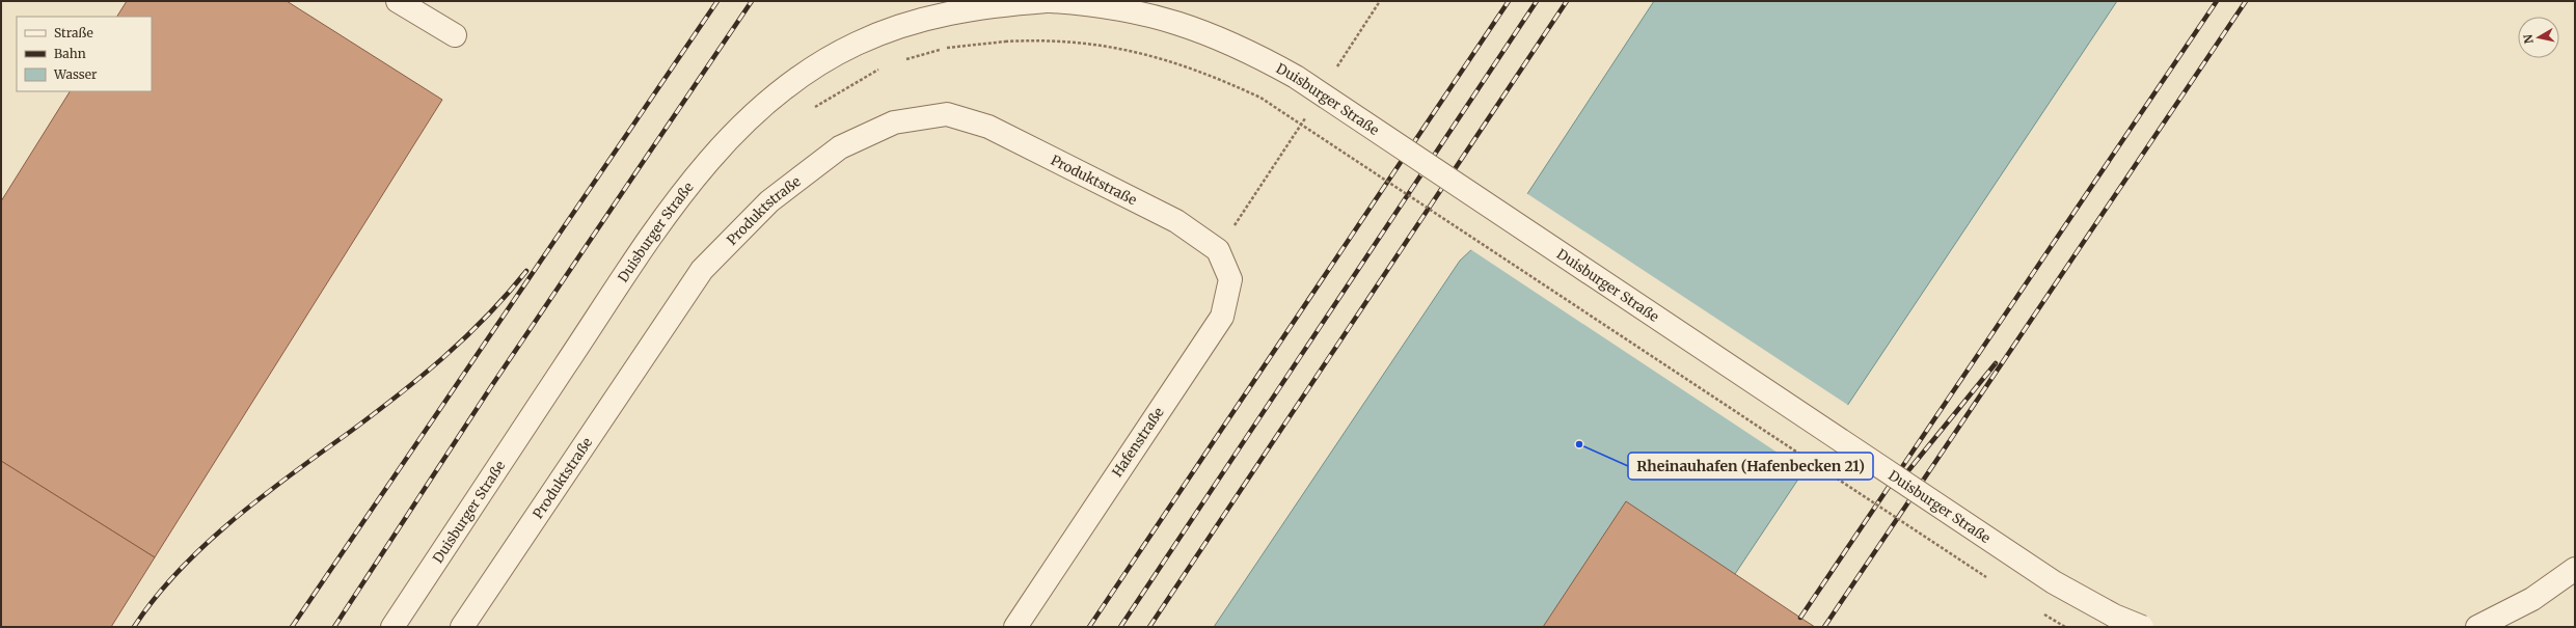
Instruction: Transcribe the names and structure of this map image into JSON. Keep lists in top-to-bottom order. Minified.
{"streets":{"street":["Duisburger Straße","Produktstraße","Hafenstraße"]},"crossings":[["Produktstraße","Hafenstraße"]],"places":["Rheinauhafen (Hafenbecken 21)"],"legend":["Straße","Bahn","Wasser"],"north":"left"}
